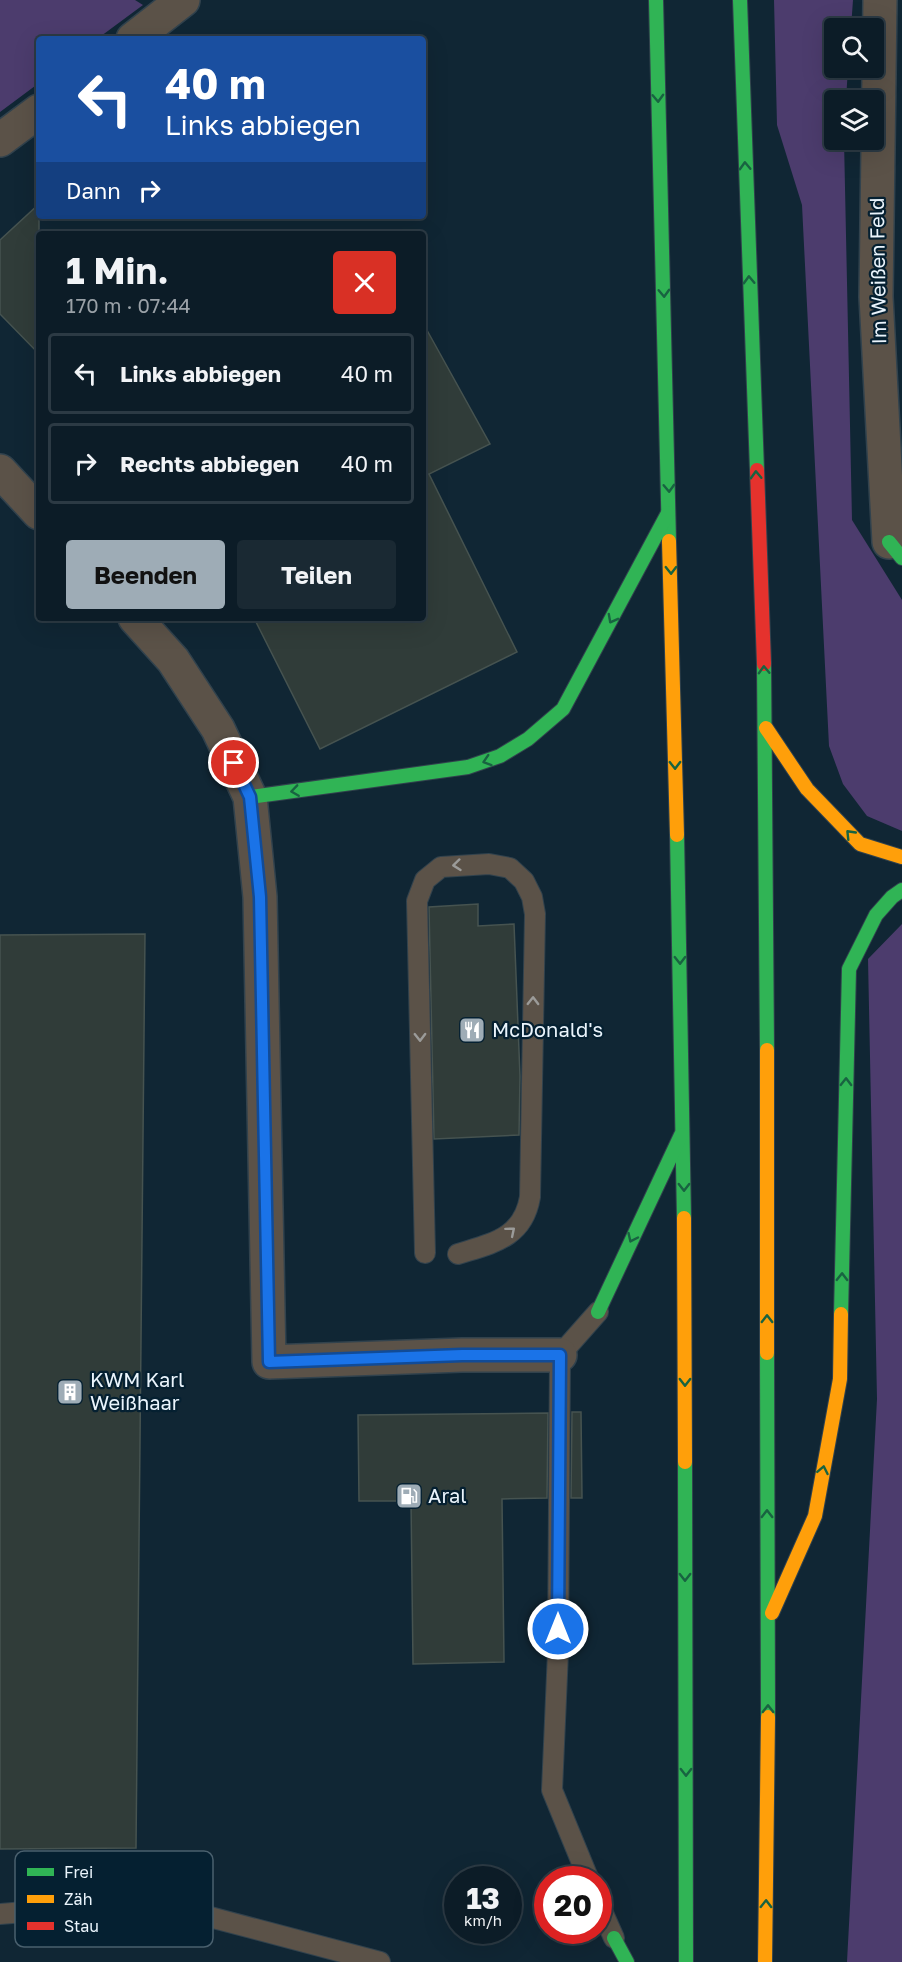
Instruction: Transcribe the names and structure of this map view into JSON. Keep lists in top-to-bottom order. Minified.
{"streets":{"street":["Im Weißen Feld"]},"places":{"restaurant":["McDonald's"],"building":["KWM Karl Weißhaar"],"fuel station":["Aral"]},"legend":["Frei","Zäh","Stau"],"page":{"turn":["40 m","Links abbiegen"],"then":"Dann","heading":["1 Min.","170 m · 07:44"],"list":[{"name":"Links abbiegen","value":"40 m"},{"name":"Rechts abbiegen","value":"40 m"}],"buttons":["Beenden","Teilen"],"speed":"13 km/h","limit":"20"}}
